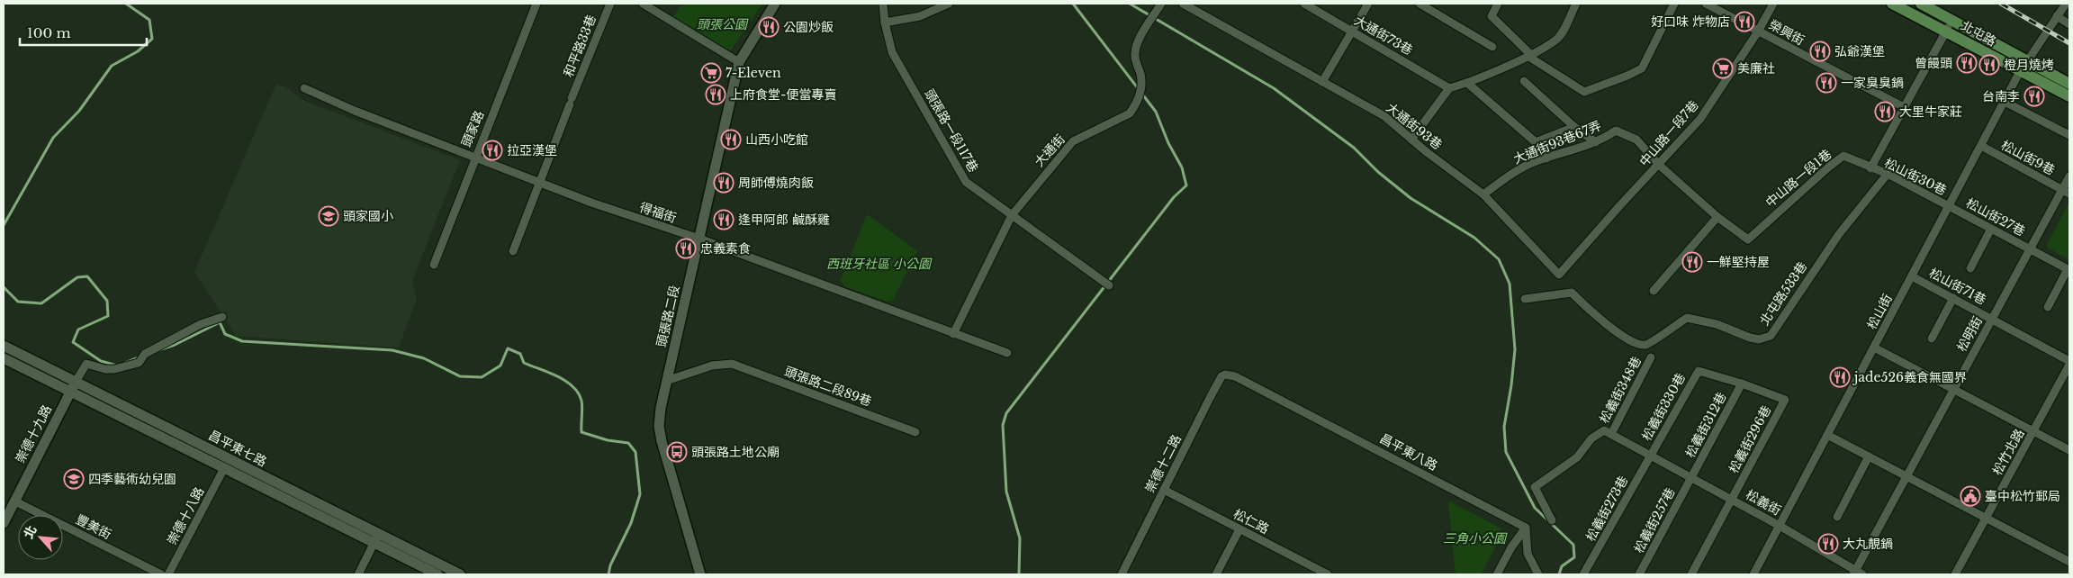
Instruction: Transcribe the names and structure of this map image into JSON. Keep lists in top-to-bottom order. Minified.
{"streets":{"main road":["北屯路"],"street":["榮興街","大通街73巷","和平路33巷","大通街93巷","頭家路","頭張路一段117巷","中山路一段7巷","大通街93巷67弄","大通街","松山街9巷","松山街30巷","中山路一段1巷","得福街","松山街27巷","松山街71巷","北屯路533巷","松山街","頭張路二段","松明街","頭張路二段89巷","松義街348巷","松義街330巷","松義街312巷","崇德十九路","松義街296巷","昌平東七路","昌平東八路","松竹北路","崇德十二路","松義街","松義街273巷","崇德十八路","松義街257巷","松仁路","豐美街"]},"crossings":[["榮興街","中山路一段7巷"],["北屯路","松山街"],["和平路33巷","得福街"],["大通街93巷","中山路一段7巷"],["大通街93巷","大通街93巷67弄"],["頭家路","得福街"],["頭張路一段117巷","大通街"],["中山路一段7巷","大通街93巷67弄"],["中山路一段7巷","中山路一段1巷"],["大通街93巷67弄","中山路一段1巷"],["大通街","得福街"],["松山街9巷","松山街"],["松山街9巷","松明街"],["松山街30巷","中山路一段1巷"],["松山街30巷","松山街27巷"],["松山街30巷","北屯路533巷"],["松山街30巷","松山街"],["得福街","頭張路二段"],["松山街27巷","松山街"],["松山街27巷","松明街"],["松山街71巷","松山街"],["松山街71巷","松明街"],["松山街","松義街"],["頭張路二段","頭張路二段89巷"],["松明街","松義街"],["松義街348巷","松義街"],["松義街330巷","松義街296巷"],["松義街330巷","松義街"],["松義街330巷","松義街273巷"],["松義街312巷","松義街296巷"],["松義街312巷","松義街"],["松義街312巷","松義街257巷"],["崇德十九路","昌平東七路"],["崇德十九路","豐美街"],["松義街296巷","松義街"],["昌平東七路","崇德十八路"],["昌平東八路","崇德十二路"],["崇德十二路","松仁路"],["松義街","松義街273巷"],["松義街","松義街257巷"]],"parks":["頭張公園","西班牙社區 小公園","三角小公園"],"places":{"restaurant":["好口味 炸物店","公園炒飯","弘爺漢堡","曾饅頭","橙月燒烤","一家臭臭鍋","上府食堂-便當專賣","台南李","大里牛家莊","山西小吃館","拉亞漢堡","周師傅燒肉飯","逢甲阿郎 鹹酥雞","忠義素食","一鮮堅持屋","jade526義食無國界","大丸靚鍋"],"supermarket":["美廉社","7-Eleven"],"school or university":["頭家國小","四季藝術幼兒園"],"bus stop":["頭張路土地公廟"],"public building":["臺中松竹郵局"]},"scale_bar":"100 m","north":"top left"}
